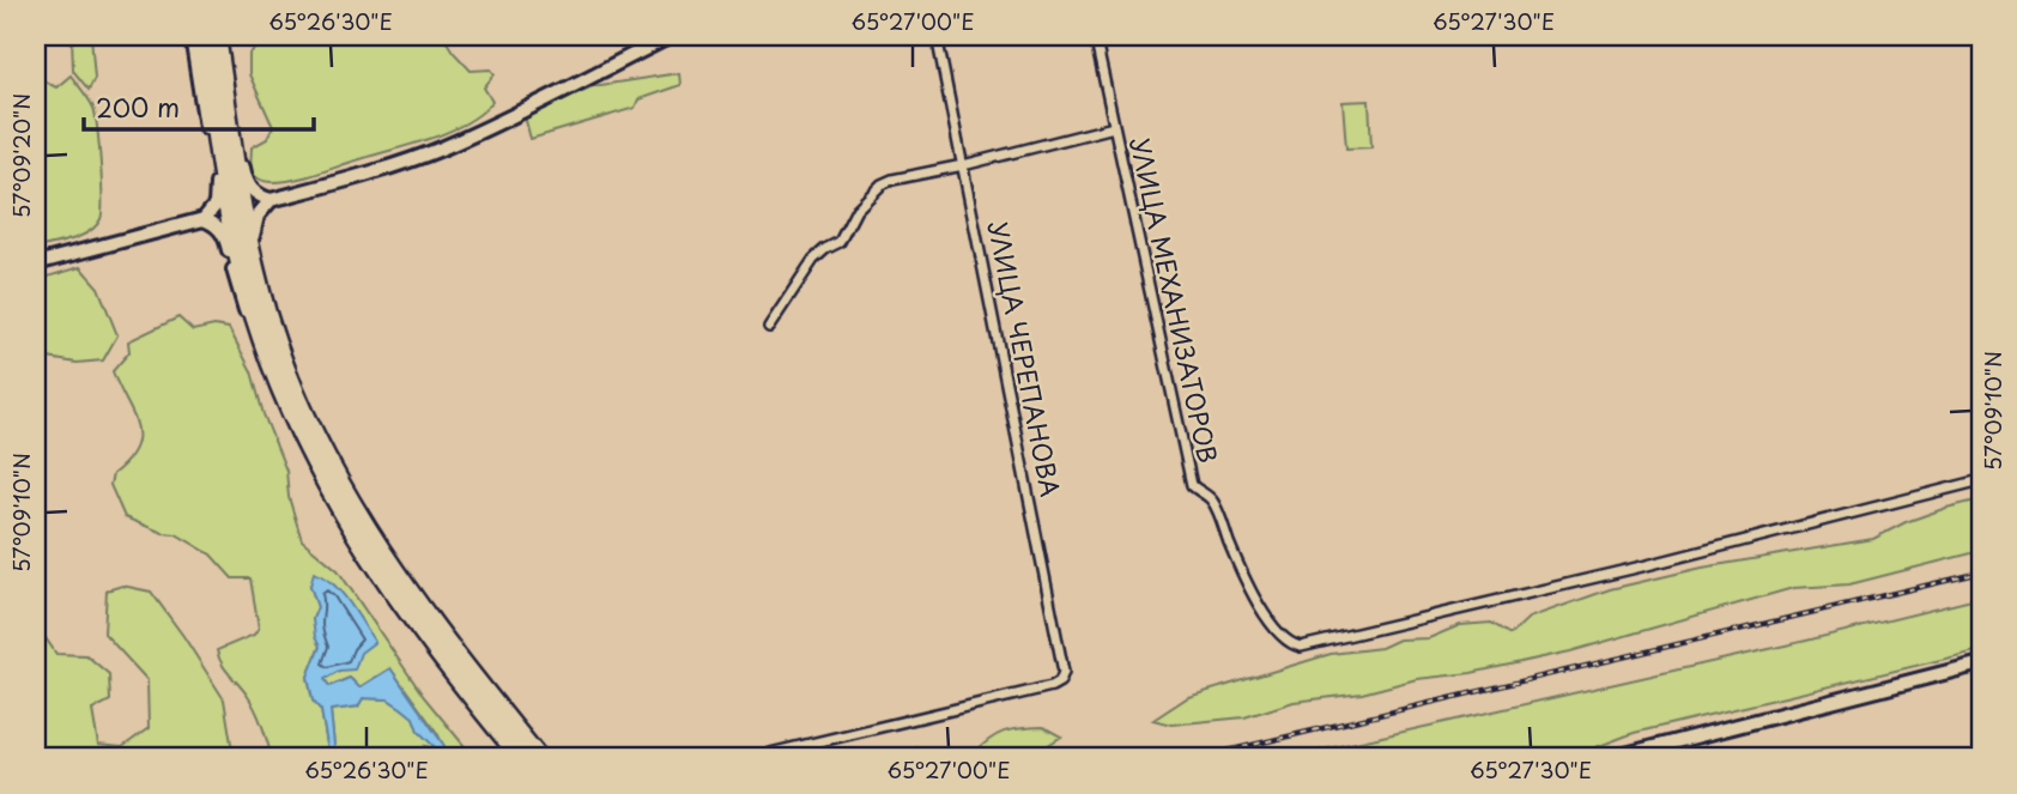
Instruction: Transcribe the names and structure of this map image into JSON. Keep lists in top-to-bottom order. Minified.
{"streets":{"street":["УЛИЦА МЕХАНИЗАТОРОВ","УЛИЦА ЧЕРЕПАНОВА"]},"scale_bar":"200 m","coordinates":["65°26'30\"E","65°27'00\"E","65°27'30\"E","57°09'20\"N","57°09'10\"N"]}
